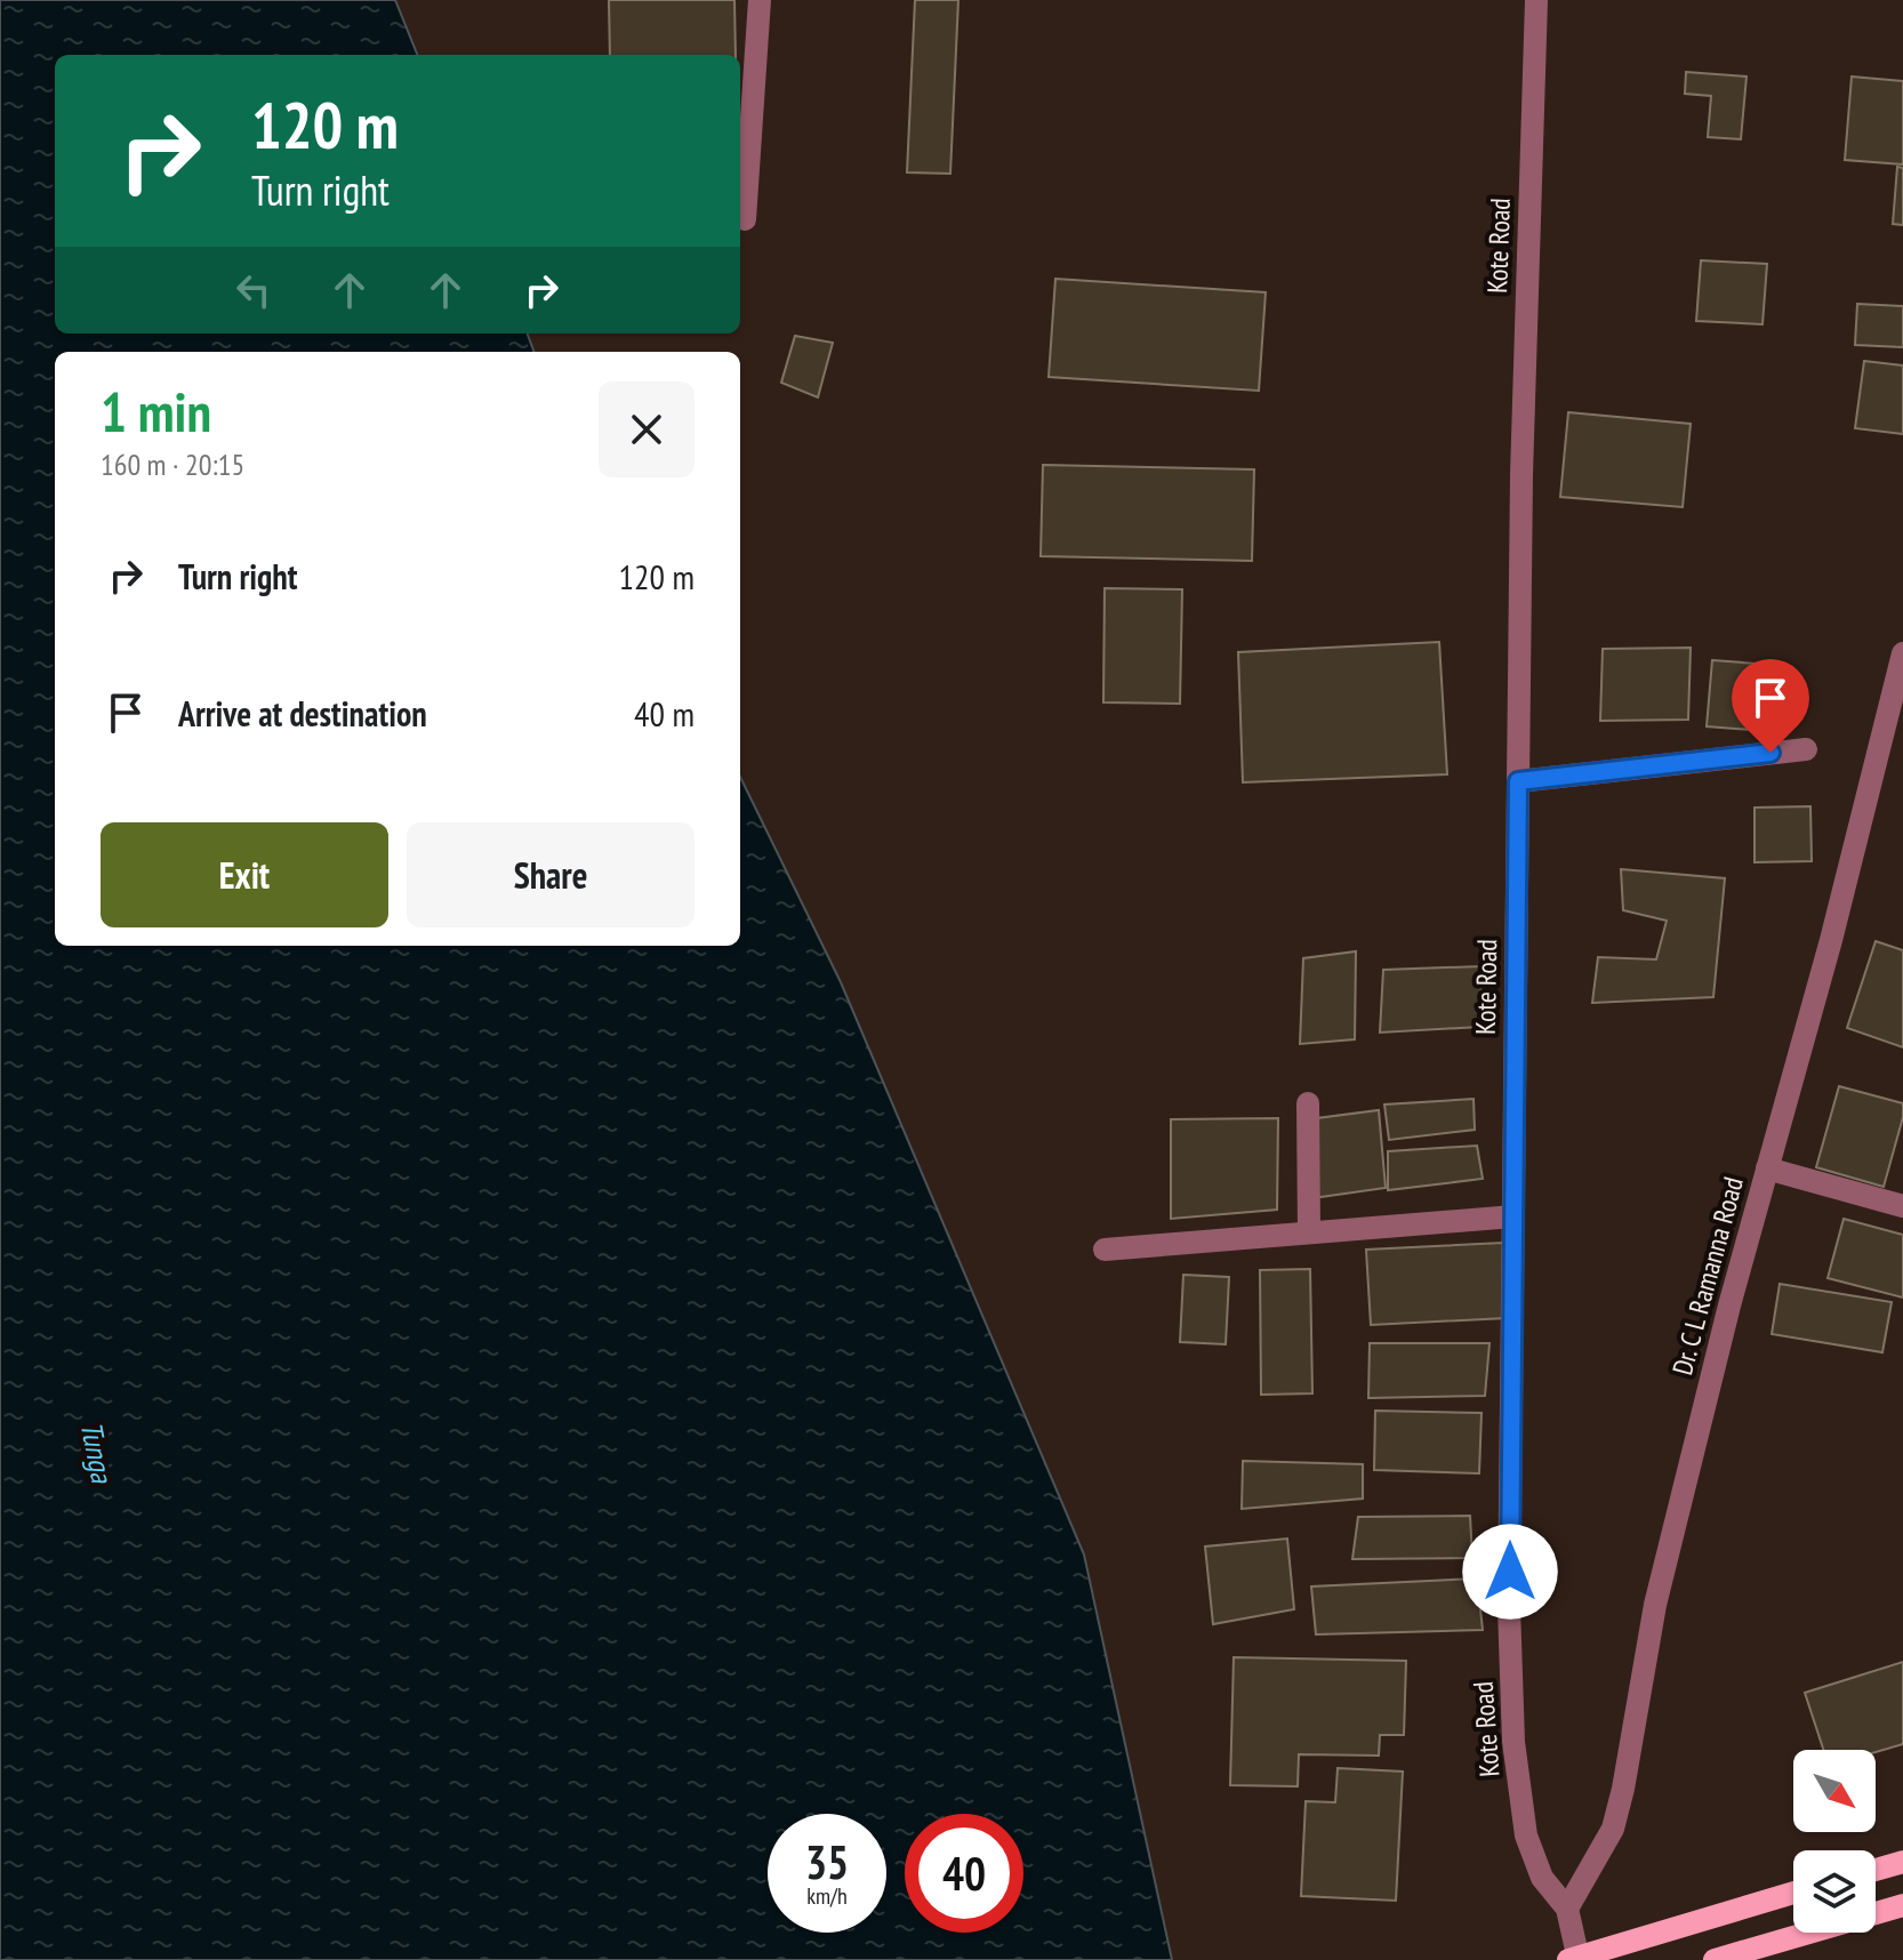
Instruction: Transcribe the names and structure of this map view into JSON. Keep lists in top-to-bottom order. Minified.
{"streets":{"street":["Kote Road","Dr. C L Ramanna Road"]},"crossings":[["Kote Road","Dr. C L Ramanna Road"]],"water":["Tunga"],"north":"bottom right","page":{"turn":["120 m","Turn right"],"heading":["1 min","160 m · 20:15"],"list":[{"name":"Turn right","value":"120 m"},{"name":"Arrive at destination","value":"40 m"}],"buttons":["Exit","Share"],"speed":"35 km/h","limit":"40"}}
